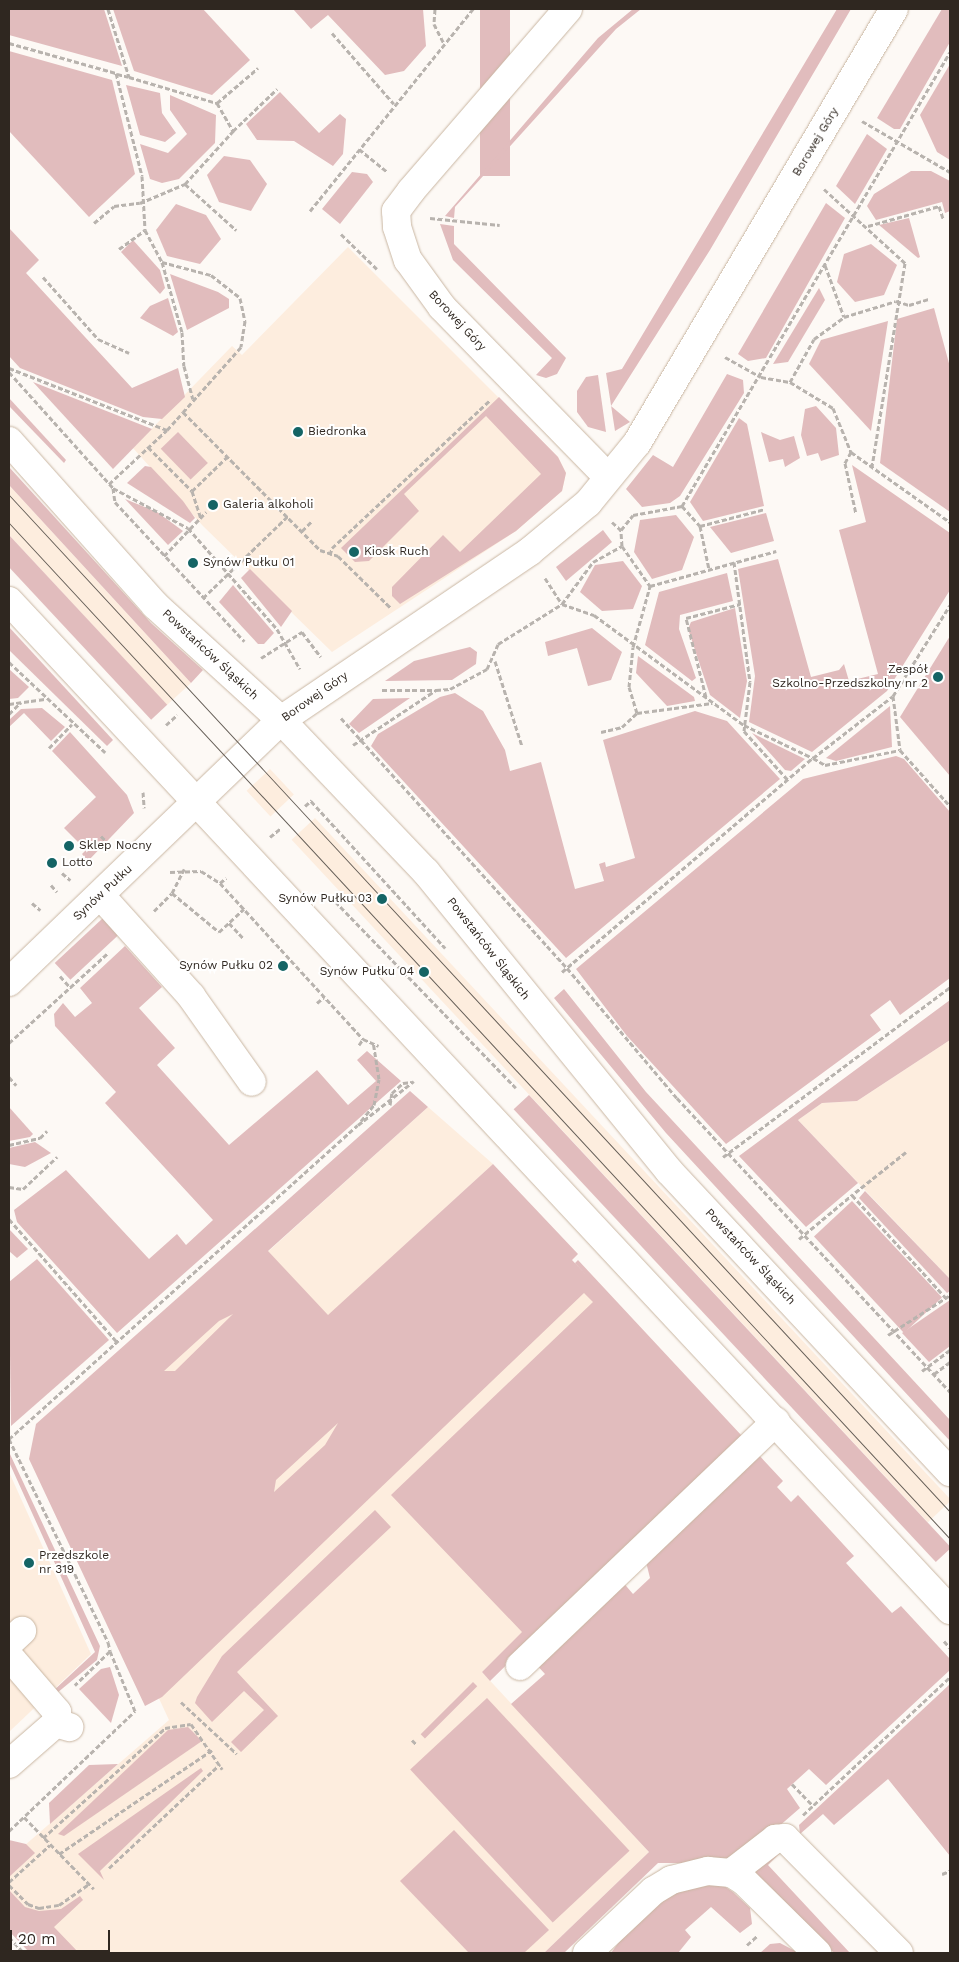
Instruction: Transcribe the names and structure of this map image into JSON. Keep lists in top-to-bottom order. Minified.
{"streets":{"main road":["Borowej Góry","Powstańców Śląskich","Synów Pułku"]},"crossings":[["Borowej Góry","Powstańców Śląskich"],["Borowej Góry","Synów Pułku"]],"places":["Biedronka","Galeria alkoholi","Kiosk Ruch","Synów Pułku 01","Zespół Szkolno-Przedszkolny nr 2","Sklep Nocny","Lotto","Synów Pułku 03","Synów Pułku 02","Synów Pułku 04","Przedszkole nr 319"],"scale_bar":"20 m"}
